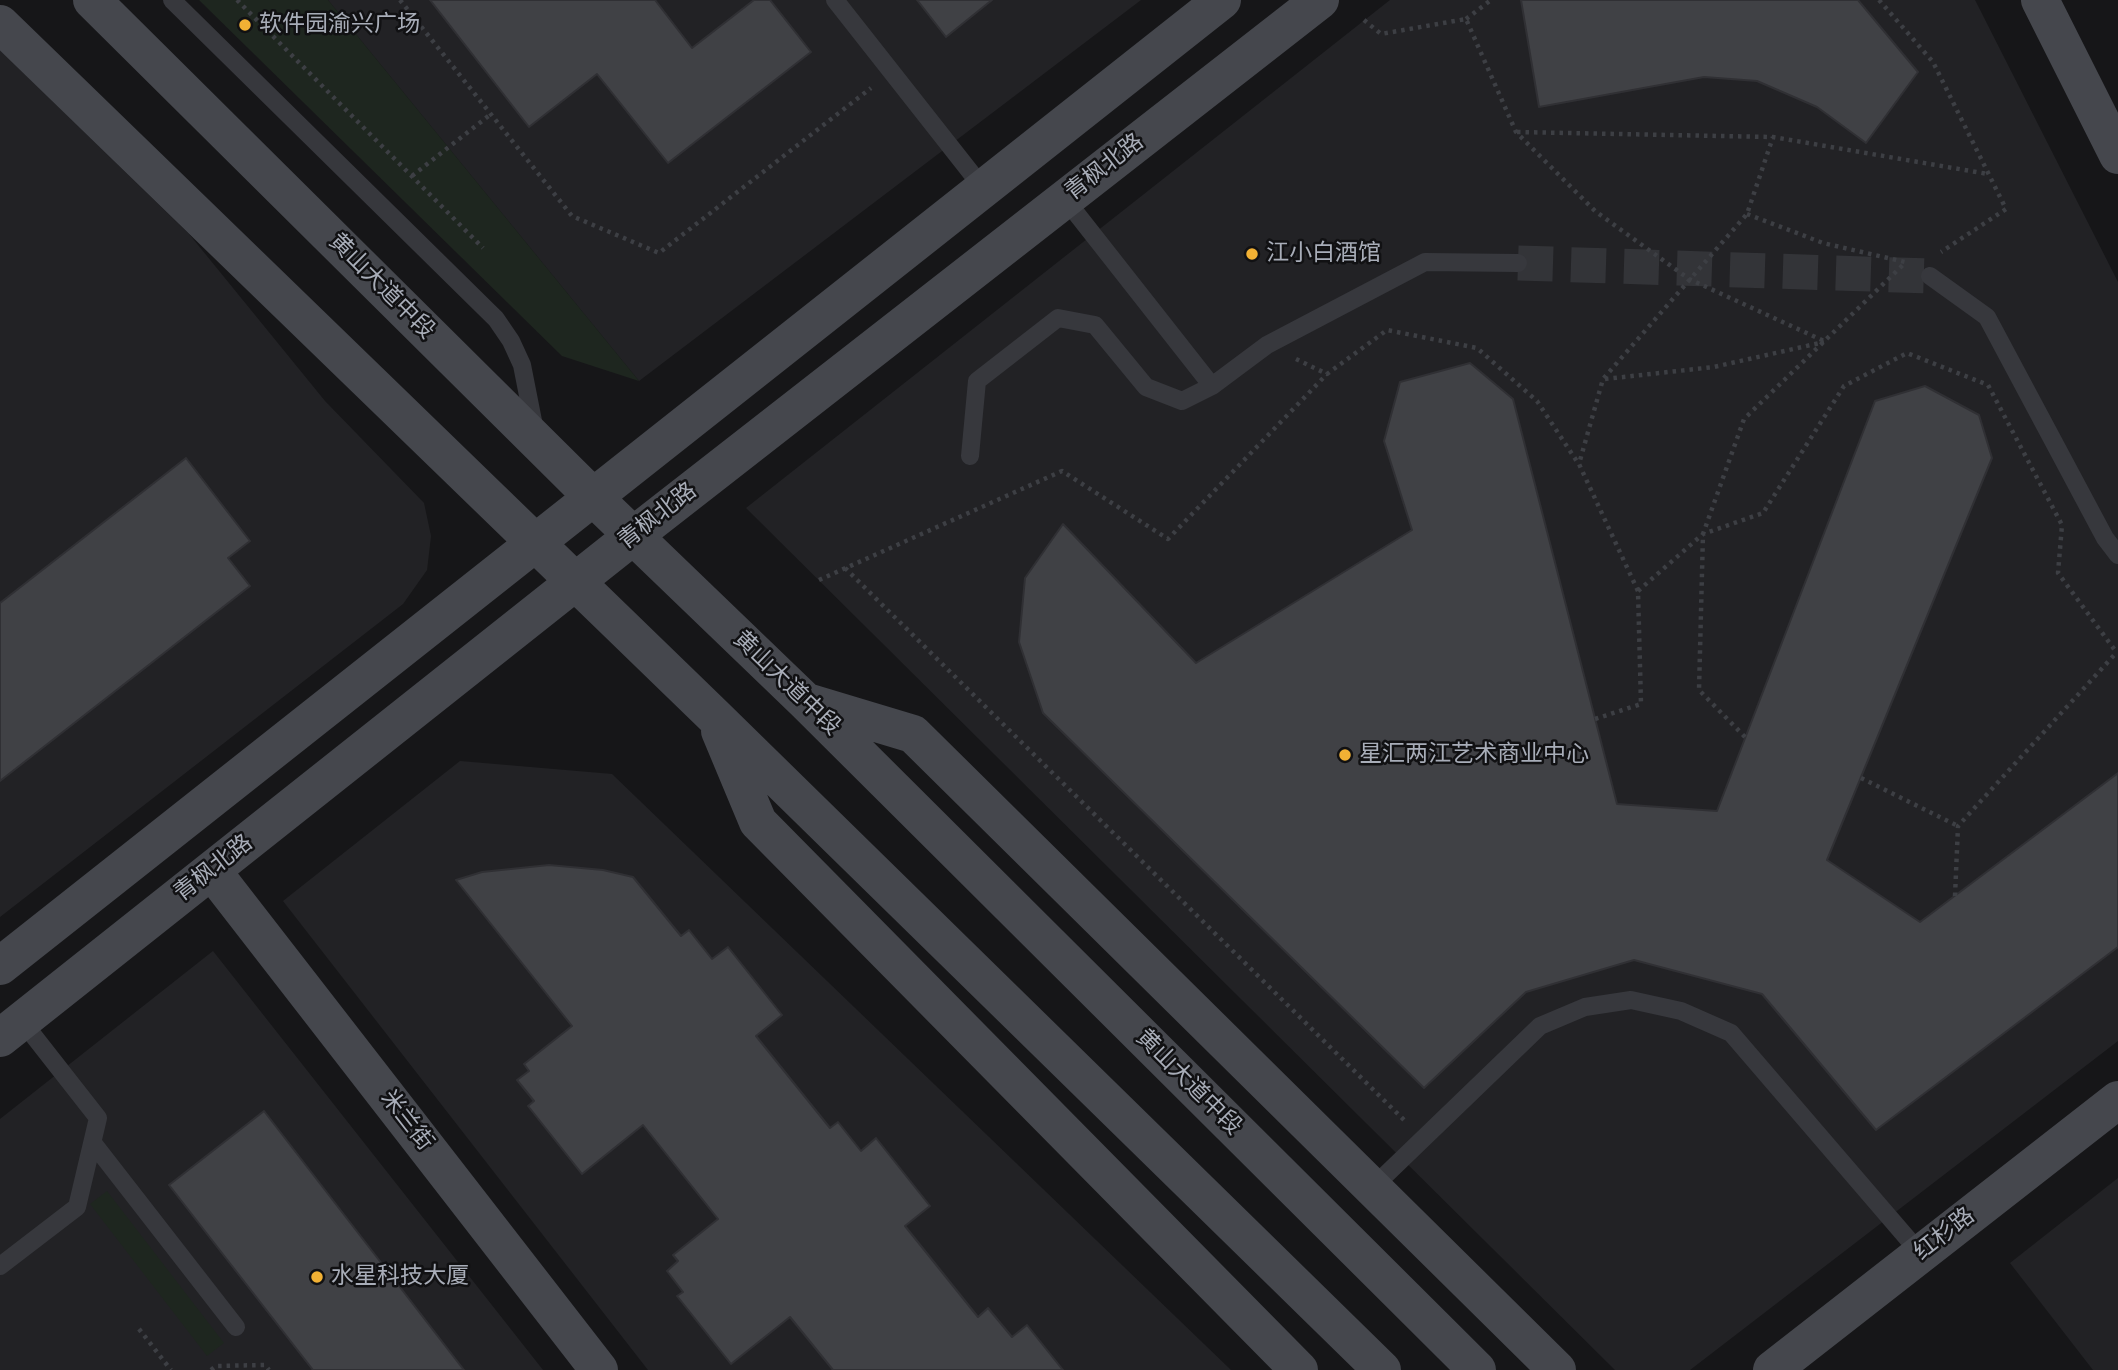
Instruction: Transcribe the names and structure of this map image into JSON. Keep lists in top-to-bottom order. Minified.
{"streets":{"main road":["青枫北路","黄山大道中段","米兰街","红杉路"]},"crossings":[["青枫北路","黄山大道中段"],["青枫北路","米兰街"]],"places":["软件园渝兴广场","江小白酒馆","星汇两江艺术商业中心","水星科技大厦"]}
